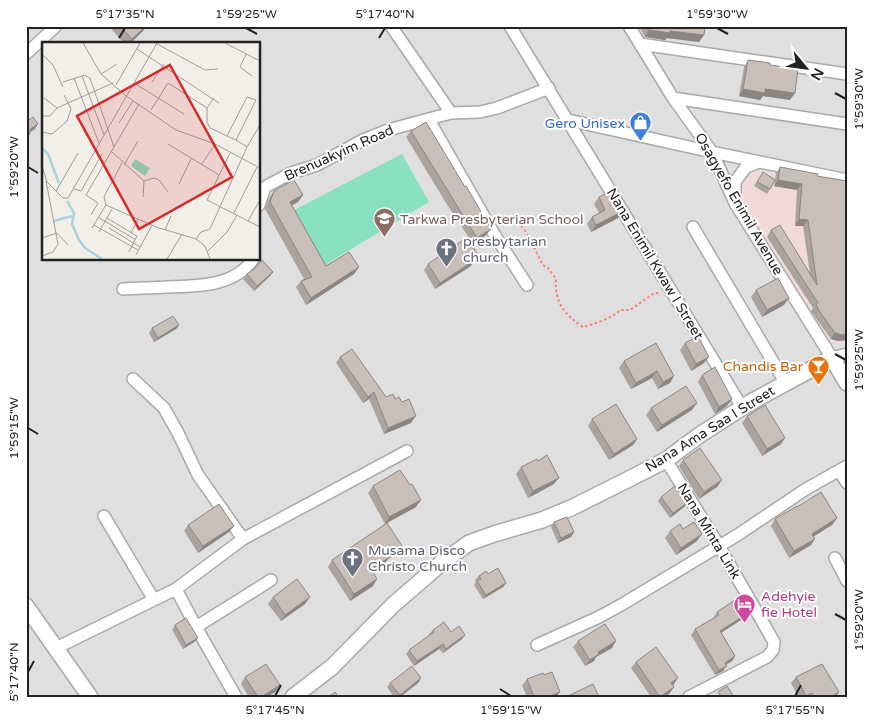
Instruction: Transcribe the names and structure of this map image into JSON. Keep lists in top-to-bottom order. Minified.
{"streets":{"street":["Brenuakyim Road","Osagyefo Enimil Avenue","Nana Enimil Kwaw I Street","Nana Ama Saa I Street","Nana Minta Link"]},"crossings":[["Brenuakyim Road","Nana Enimil Kwaw I Street"],["Osagyefo Enimil Avenue","Nana Ama Saa I Street"],["Nana Enimil Kwaw I Street","Nana Ama Saa I Street"],["Nana Ama Saa I Street","Nana Minta Link"]],"places":{"shop":["Gero Unisex"],"school or university":["Tarkwa Presbyterian School"],"church":["presbytarian church","Musama Disco Christo Church"],"bar":["Chandis Bar"],"hotel":["Adehyie fie Hotel"]},"north":"bottom right","coordinates":["5°17'35\"N","1°59'25\"W","5°17'40\"N","1°59'30\"W","1°59'20\"W","1°59'15\"W","5°17'45\"N","5°17'55\"N"]}
